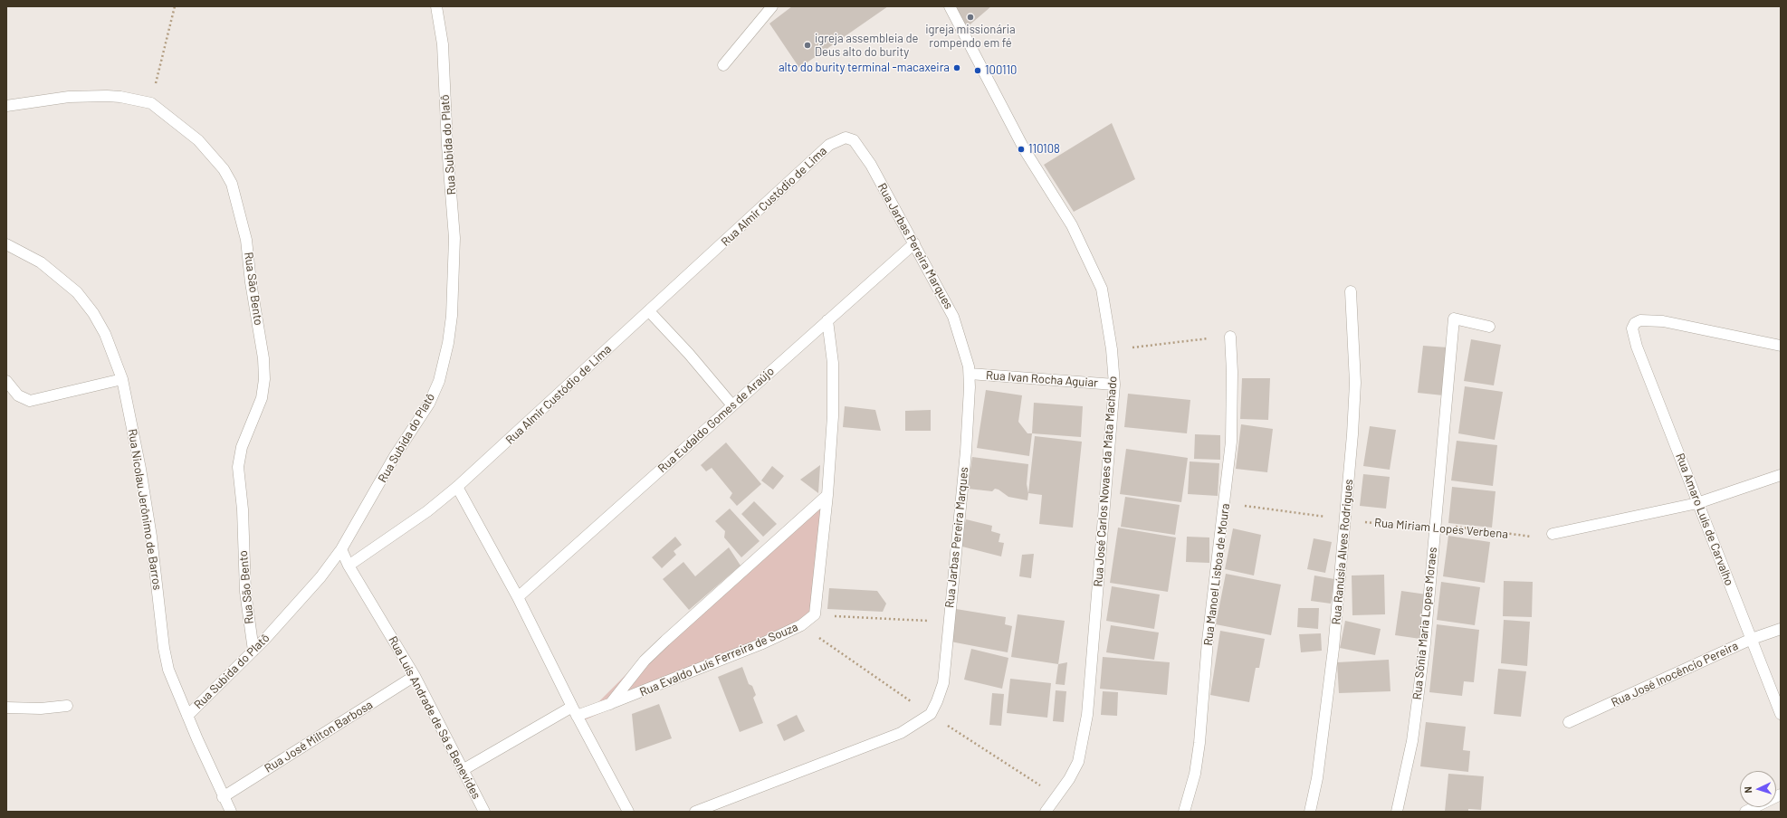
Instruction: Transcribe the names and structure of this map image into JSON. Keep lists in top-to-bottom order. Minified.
{"streets":{"street":["Rua Subida do Platô","Rua Almir Custódio de Lima","Rua Jarbas Pereira Marques","Rua São Bento","Rua Ivan Rocha Aguiar","Rua Eudaldo Gomes de Araújo","Rua José Carlos Novaes da Mata Machado","Rua Nicolau Jerônimo de Barros","Rua Amaro Luís de Carvalho","Rua Ranúsia Alves Rodrigues","Rua Manoel Lisboa de Moura","Rua Sônia Maria Lopes Moraes","Rua Evaldo Luís Ferreira de Souza","Rua José Inocêncio Pereira","Rua Luís Andrade de Sá e Benevides","Rua José Milton Barbosa"],"path":["Rua Miriam Lopes Verbena"]},"crossings":[["Rua Subida do Platô","Rua São Bento"],["Rua Subida do Platô","Rua Nicolau Jerônimo de Barros"],["Rua Subida do Platô","Rua Luís Andrade de Sá e Benevides"],["Rua Almir Custódio de Lima","Rua Jarbas Pereira Marques"],["Rua Almir Custódio de Lima","Rua Luís Andrade de Sá e Benevides"],["Rua Jarbas Pereira Marques","Rua Ivan Rocha Aguiar"],["Rua Jarbas Pereira Marques","Rua Eudaldo Gomes de Araújo"],["Rua Ivan Rocha Aguiar","Rua José Carlos Novaes da Mata Machado"],["Rua Nicolau Jerônimo de Barros","Rua José Milton Barbosa"],["Rua Amaro Luís de Carvalho","Rua José Inocêncio Pereira"],["Rua Miriam Lopes Verbena","Rua Ranúsia Alves Rodrigues"],["Rua Miriam Lopes Verbena","Rua Manoel Lisboa de Moura"],["Rua Miriam Lopes Verbena","Rua Sônia Maria Lopes Moraes"],["Rua Luís Andrade de Sá e Benevides","Rua José Milton Barbosa"]],"places":["igreja missionária rompendo em fé","igreja assembleia de Deus alto do burity","alto do burity terminal -macaxeira","100110","110108"],"north":"left"}
